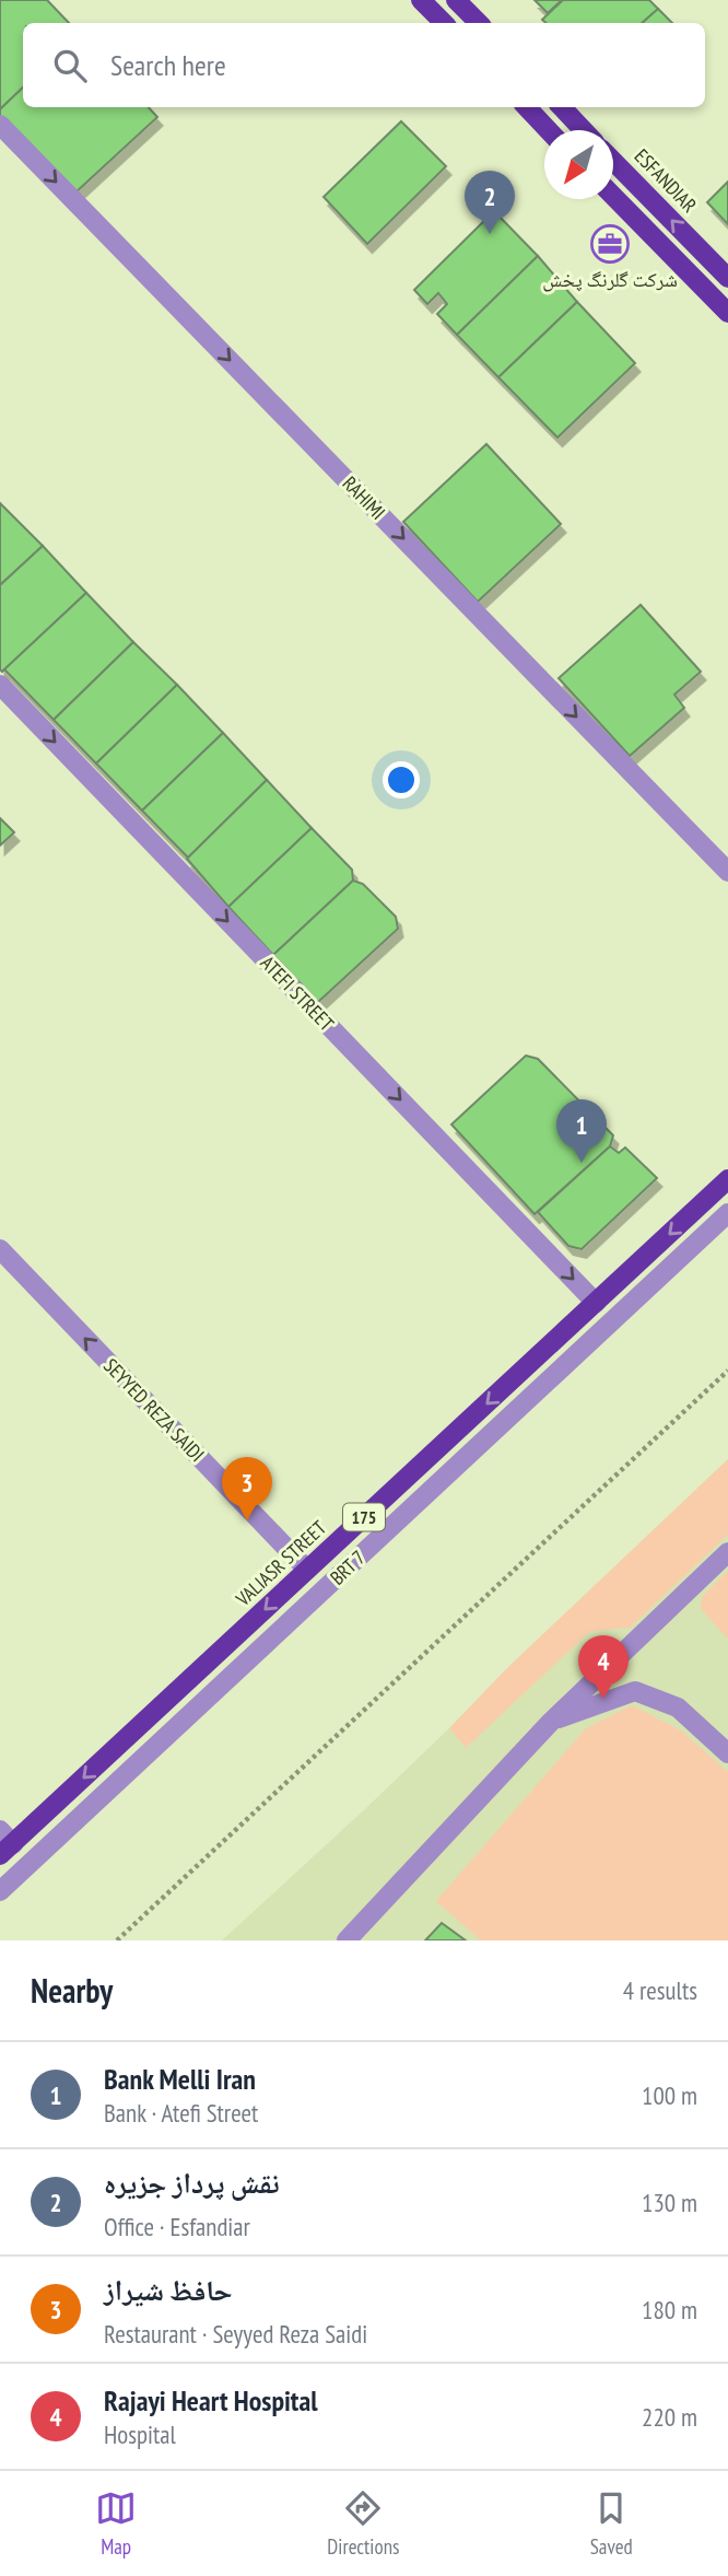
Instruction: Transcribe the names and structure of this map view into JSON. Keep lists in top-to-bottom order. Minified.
{"streets":{"main road":["ESFANDIAR","175","VALIASR STREET"],"street":["RAHIMI","ATEFI STREET","SEYYED REZA SAIDI","BRT 7"]},"crossings":[["ATEFI STREET","VALIASR STREET"],["SEYYED REZA SAIDI","VALIASR STREET"]],"one_way":["RAHIMI","ATEFI STREET","SEYYED REZA SAIDI","VALIASR STREET"],"places":{"office":["شرکت گلرنگ پخش"]},"north":"bottom left","page":{"search":"Search here","pins":["2","1","3","4"],"heading":["Nearby","4 results"],"list":[{"mark":"1","name":"Bank Melli Iran","note":"Bank · Atefi Street","value":"100 m"},{"mark":"2","name":"نقش پرداز جزیره","note":"Office · Esfandiar","value":"130 m"},{"mark":"3","name":"حافظ شیراز","note":"Restaurant · Seyyed Reza Saidi","value":"180 m"},{"mark":"4","name":"Rajayi Heart Hospital","note":"Hospital","value":"220 m"}],"nav":["Map","Directions","Saved"]}}
